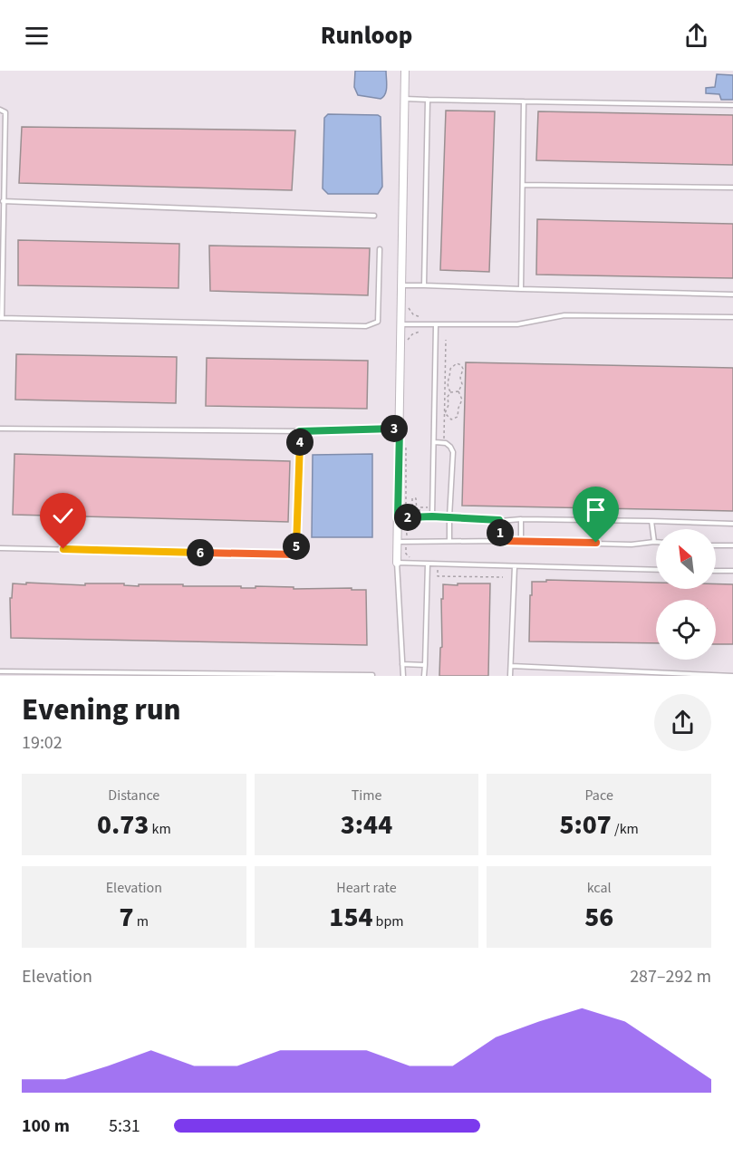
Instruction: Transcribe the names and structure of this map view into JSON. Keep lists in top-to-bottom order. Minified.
{"north":"top left","page":{"header":"Runloop","pins":["3","4","2","1","5","6"],"heading":["Evening run","19:02"],"stats":[["Distance","0.73 km"],["Time","3:44"],["Pace","5:07 /km"],["Elevation","7 m"],["Heart rate","154 bpm"],["kcal","56"]],"chart":["Elevation","287–292 m"],"list":[{"name":"100 m","note":"5:31"}]}}
